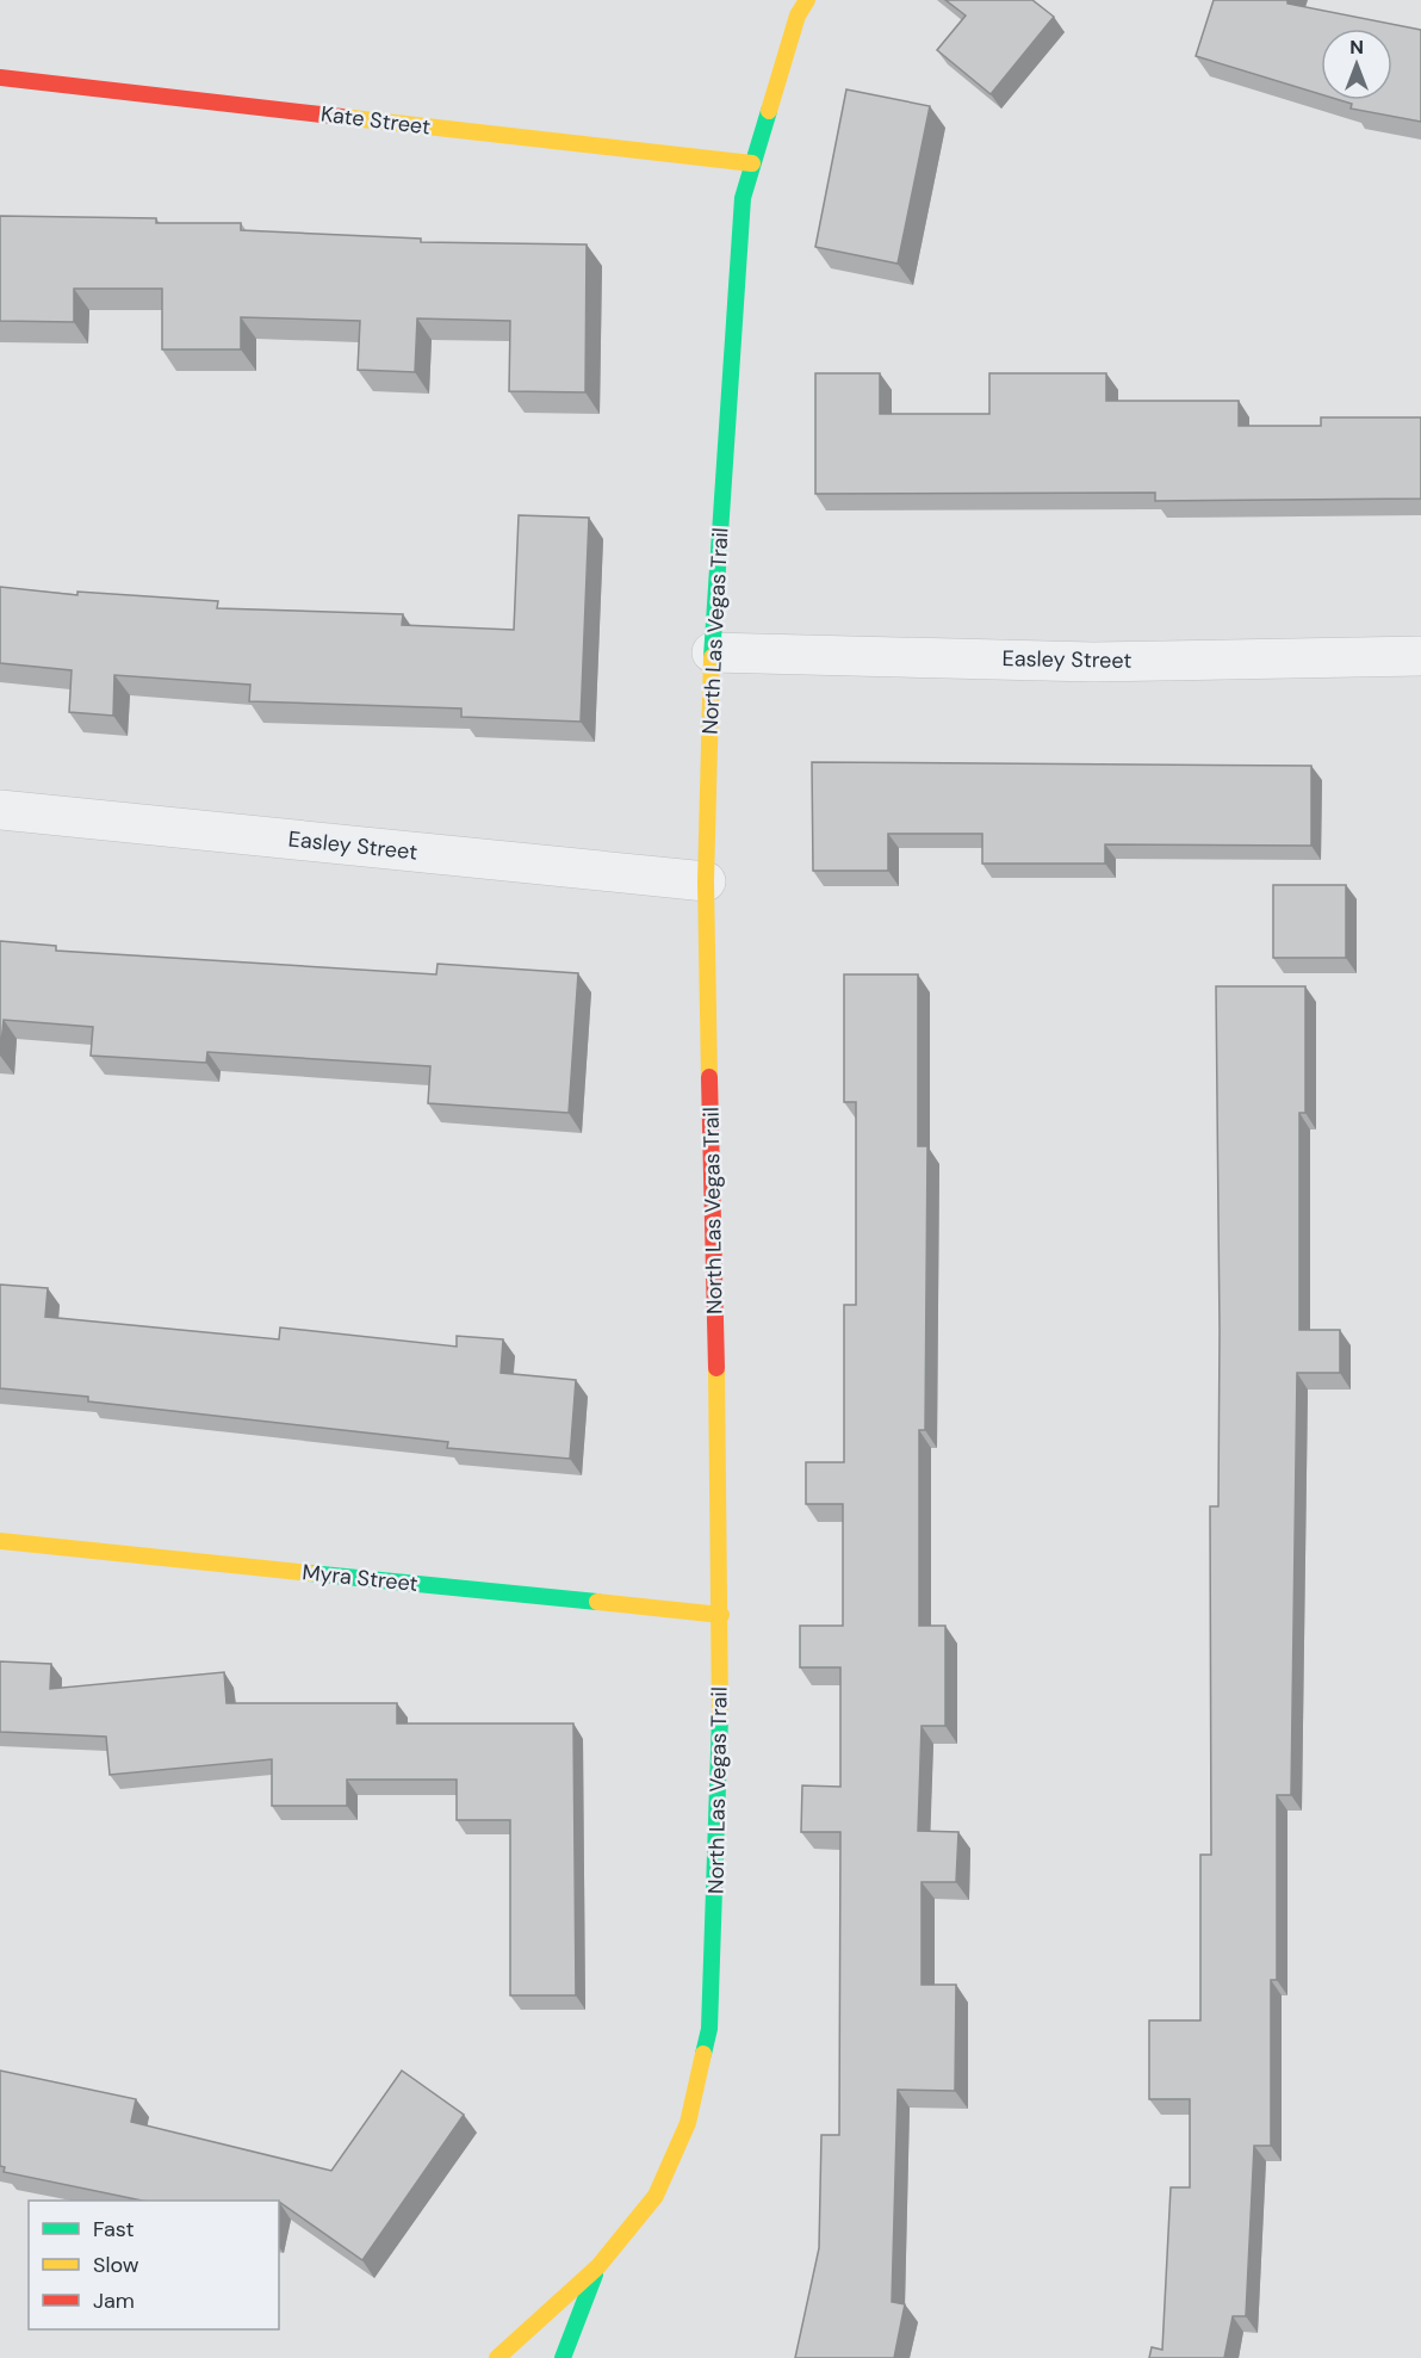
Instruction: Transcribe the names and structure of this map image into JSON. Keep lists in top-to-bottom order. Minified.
{"streets":{"street":["Kate Street","North Las Vegas Trail","Easley Street","Myra Street"]},"crossings":[["Kate Street","North Las Vegas Trail"],["North Las Vegas Trail","Easley Street"],["North Las Vegas Trail","Myra Street"]],"legend":["Fast","Slow","Jam"],"north":"top"}
